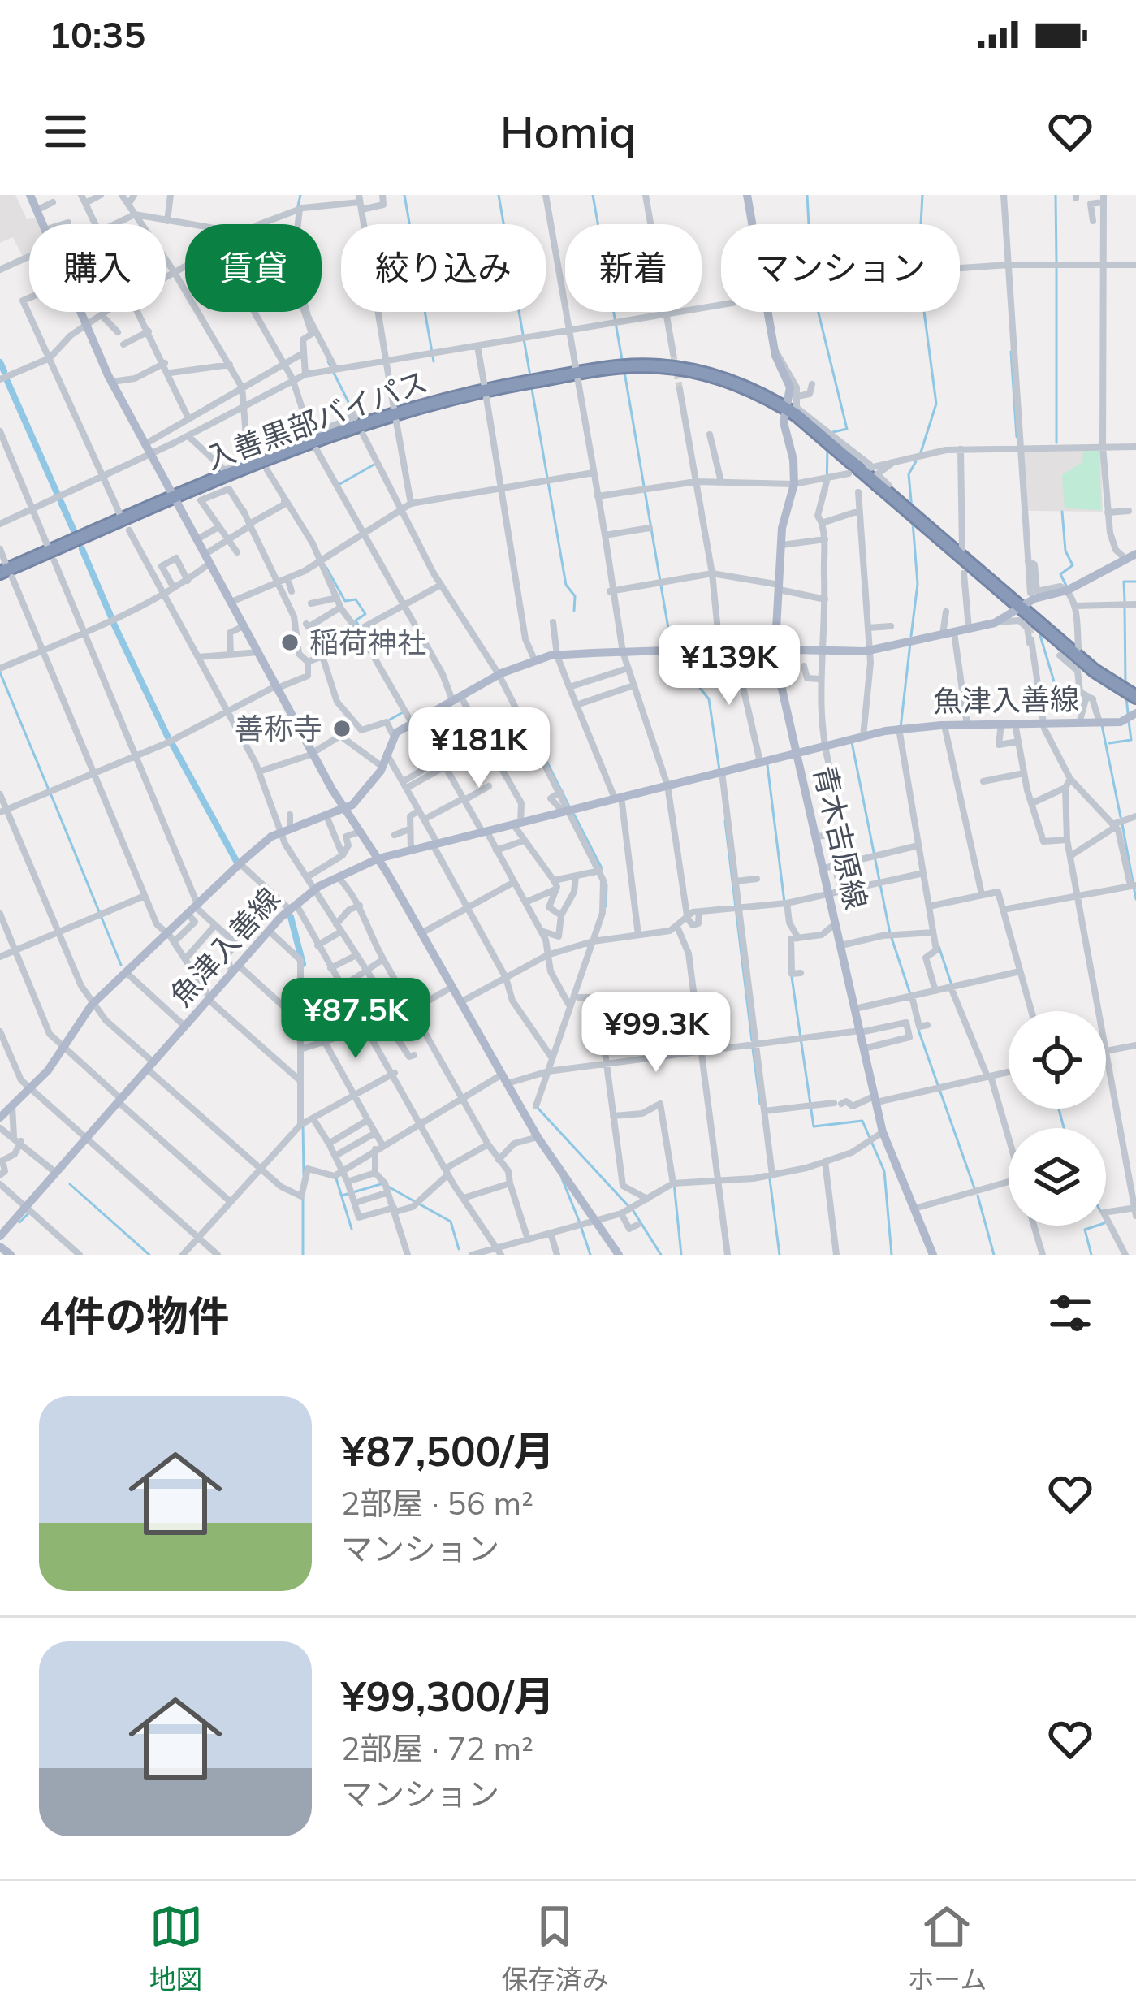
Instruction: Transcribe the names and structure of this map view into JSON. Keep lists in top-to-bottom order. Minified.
{"streets":{"highway":["入善黒部バイパス"],"main road":["魚津入善線","青木吉原線"]},"crossings":[["入善黒部バイパス","青木吉原線"],["魚津入善線","青木吉原線"]],"places":["稲荷神社","善称寺"],"page":{"status":"10:35","header":"Homiq","chip":["購入","賃貸","絞り込み","新着","マンション"],"price":["¥139K","¥181K","¥87.5K","¥99.3K"],"heading":"4件の物件","list":[{"name":"¥87,500/月","note":"2部屋 · 56 m² · マンション"},{"name":"¥99,300/月","note":"2部屋 · 72 m² · マンション"}],"tabs":["地図","保存済み","ホーム"]}}
